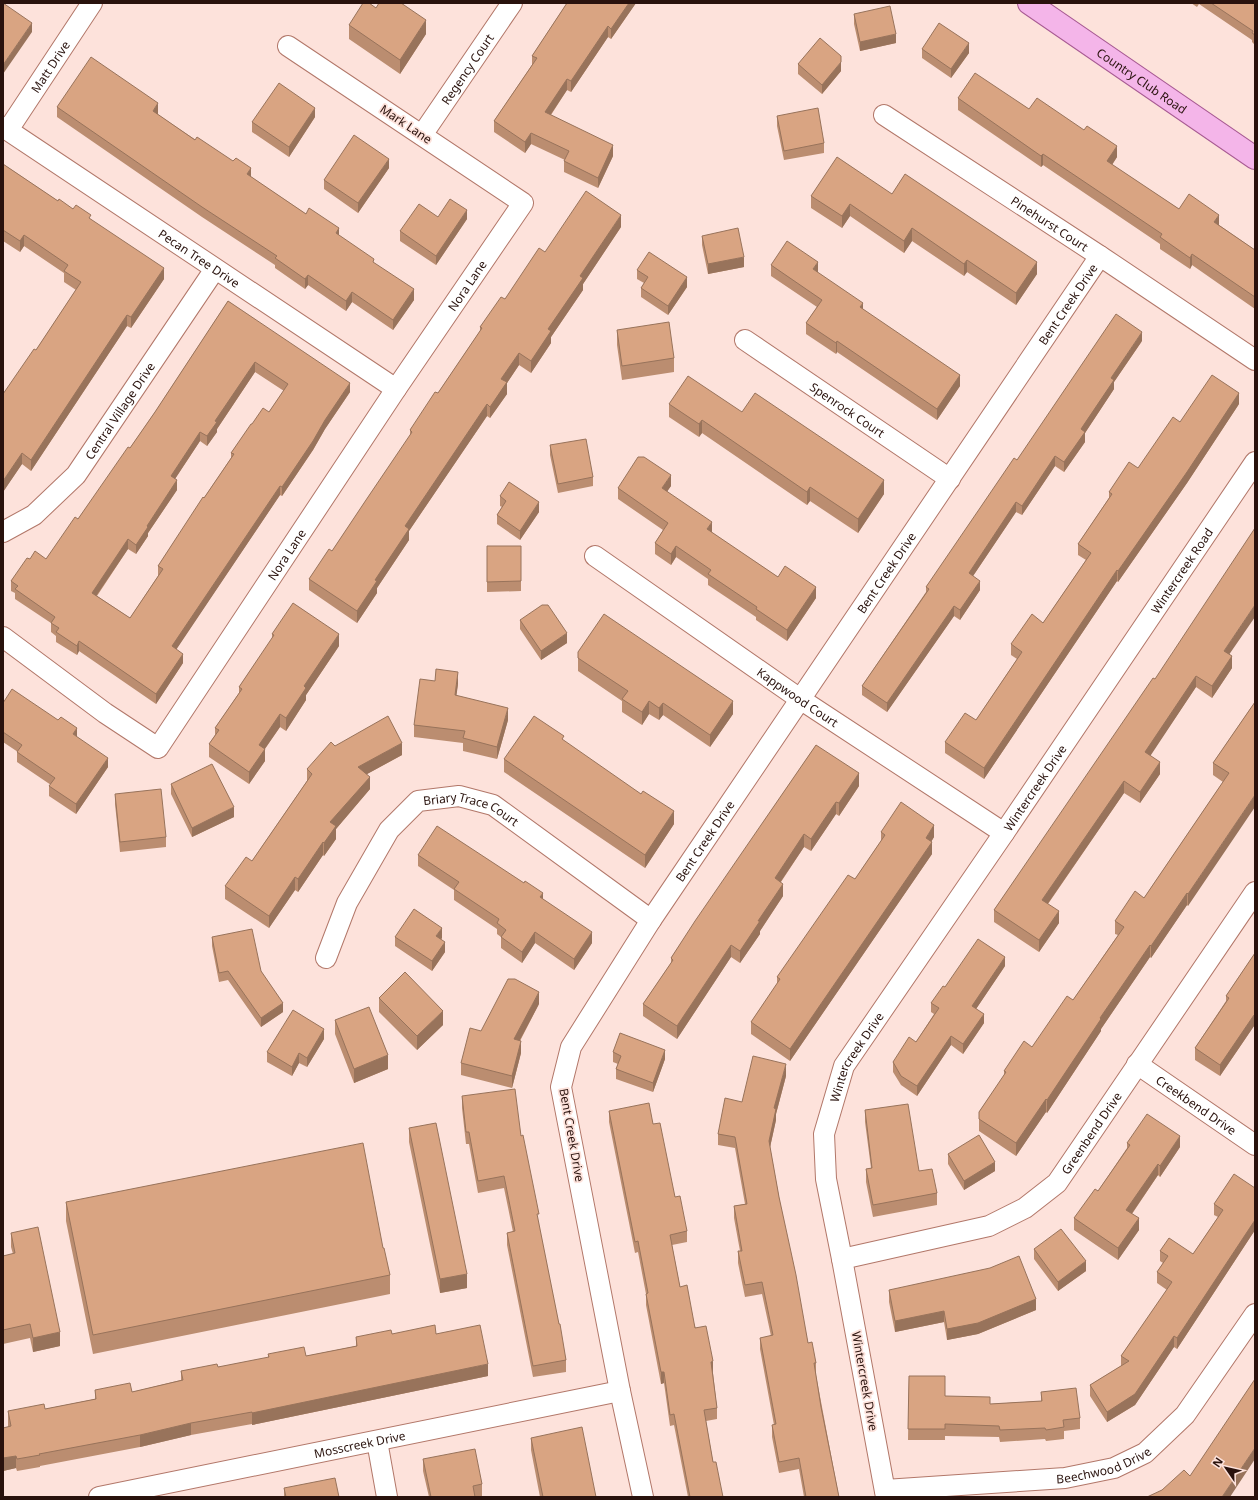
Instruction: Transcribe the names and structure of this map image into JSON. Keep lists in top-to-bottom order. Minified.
{"streets":{"main road":["Country Club Road"],"street":["Matt Drive","Regency Court","Mark Lane","Pinehurst Court","Pecan Tree Drive","Nora Lane","Bent Creek Drive","Spenrock Court","Central Village Drive","Wintercreek Road","Kappwood Court","Wintercreek Drive","Briary Trace Court","Creekbend Drive","Greenbend Drive","Mosscreek Drive","Beechwood Drive"]},"crossings":[["Matt Drive","Pecan Tree Drive"],["Regency Court","Mark Lane"],["Mark Lane","Nora Lane"],["Pinehurst Court","Bent Creek Drive"],["Pecan Tree Drive","Nora Lane"],["Pecan Tree Drive","Central Village Drive"],["Bent Creek Drive","Spenrock Court"],["Bent Creek Drive","Kappwood Court"],["Bent Creek Drive","Briary Trace Court"],["Bent Creek Drive","Mosscreek Drive"],["Wintercreek Road","Wintercreek Drive"],["Kappwood Court","Wintercreek Drive"],["Wintercreek Drive","Greenbend Drive"],["Wintercreek Drive","Beechwood Drive"],["Creekbend Drive","Greenbend Drive"]],"north":"top left"}
